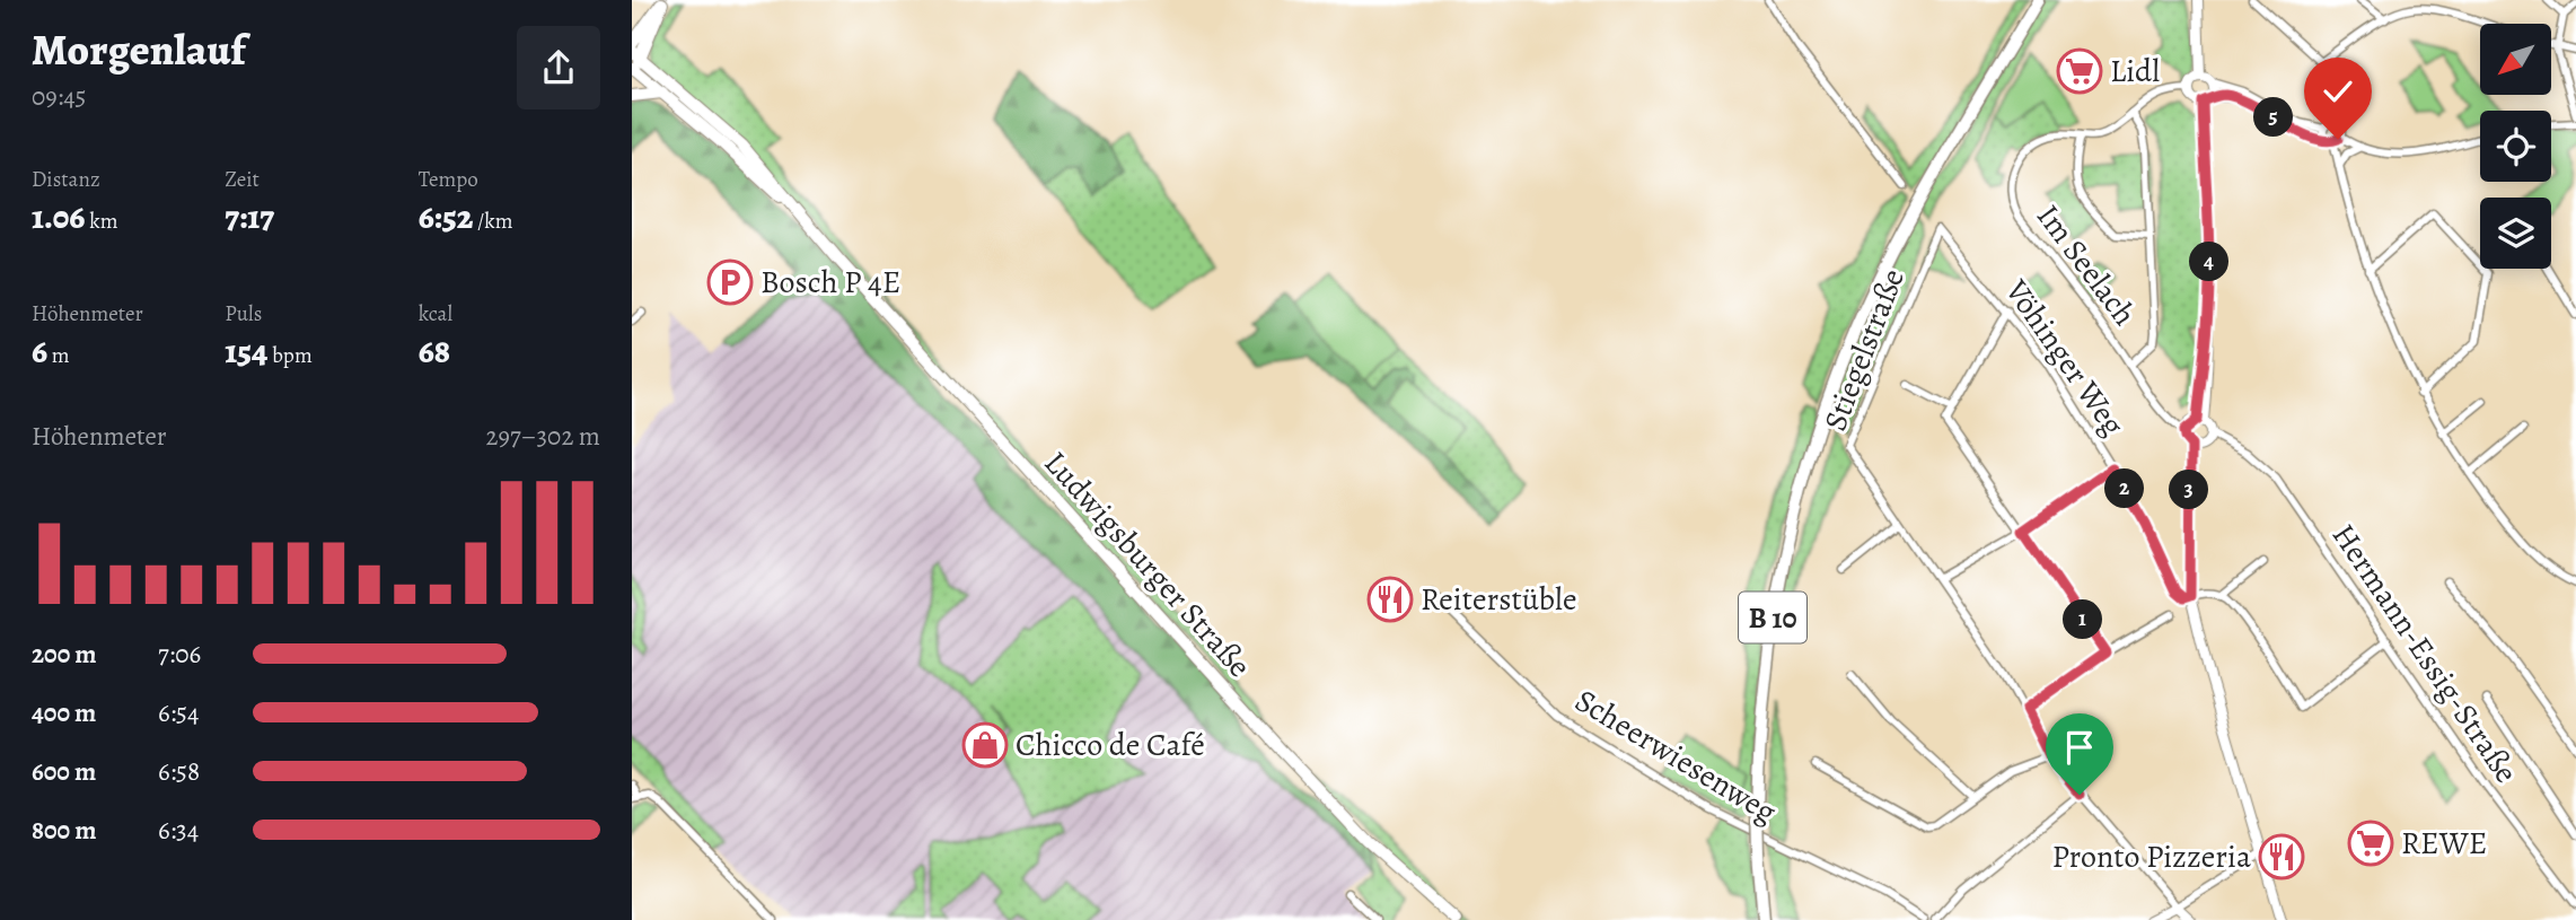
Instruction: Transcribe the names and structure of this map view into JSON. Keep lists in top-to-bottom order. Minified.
{"streets":{"main road":["Ludwigsburger Straße","B 10"],"street":["Im Seelach","Stiegelstraße","Vöhinger Weg","Hermann-Essig-Straße","Scheerwiesenweg"]},"crossings":[["Stiegelstraße","Vöhinger Weg"]],"places":{"supermarket":["Lidl","REWE"],"parking":["Bosch P 4E"],"restaurant":["Reiterstüble","Pronto Pizzeria"],"shop":["Chicco de Café"]},"north":"bottom left","page":{"heading":["Morgenlauf","09:45"],"pins":["5","4","2","3","1"],"stats":[["Distanz","1.06 km"],["Zeit","7:17"],["Tempo","6:52 /km"],["Höhenmeter","6 m"],["Puls","154 bpm"],["kcal","68"]],"chart":["Höhenmeter","297–302 m"],"list":[{"name":"200 m","note":"7:06"},{"name":"400 m","note":"6:54"},{"name":"600 m","note":"6:58"},{"name":"800 m","note":"6:34"}]}}
